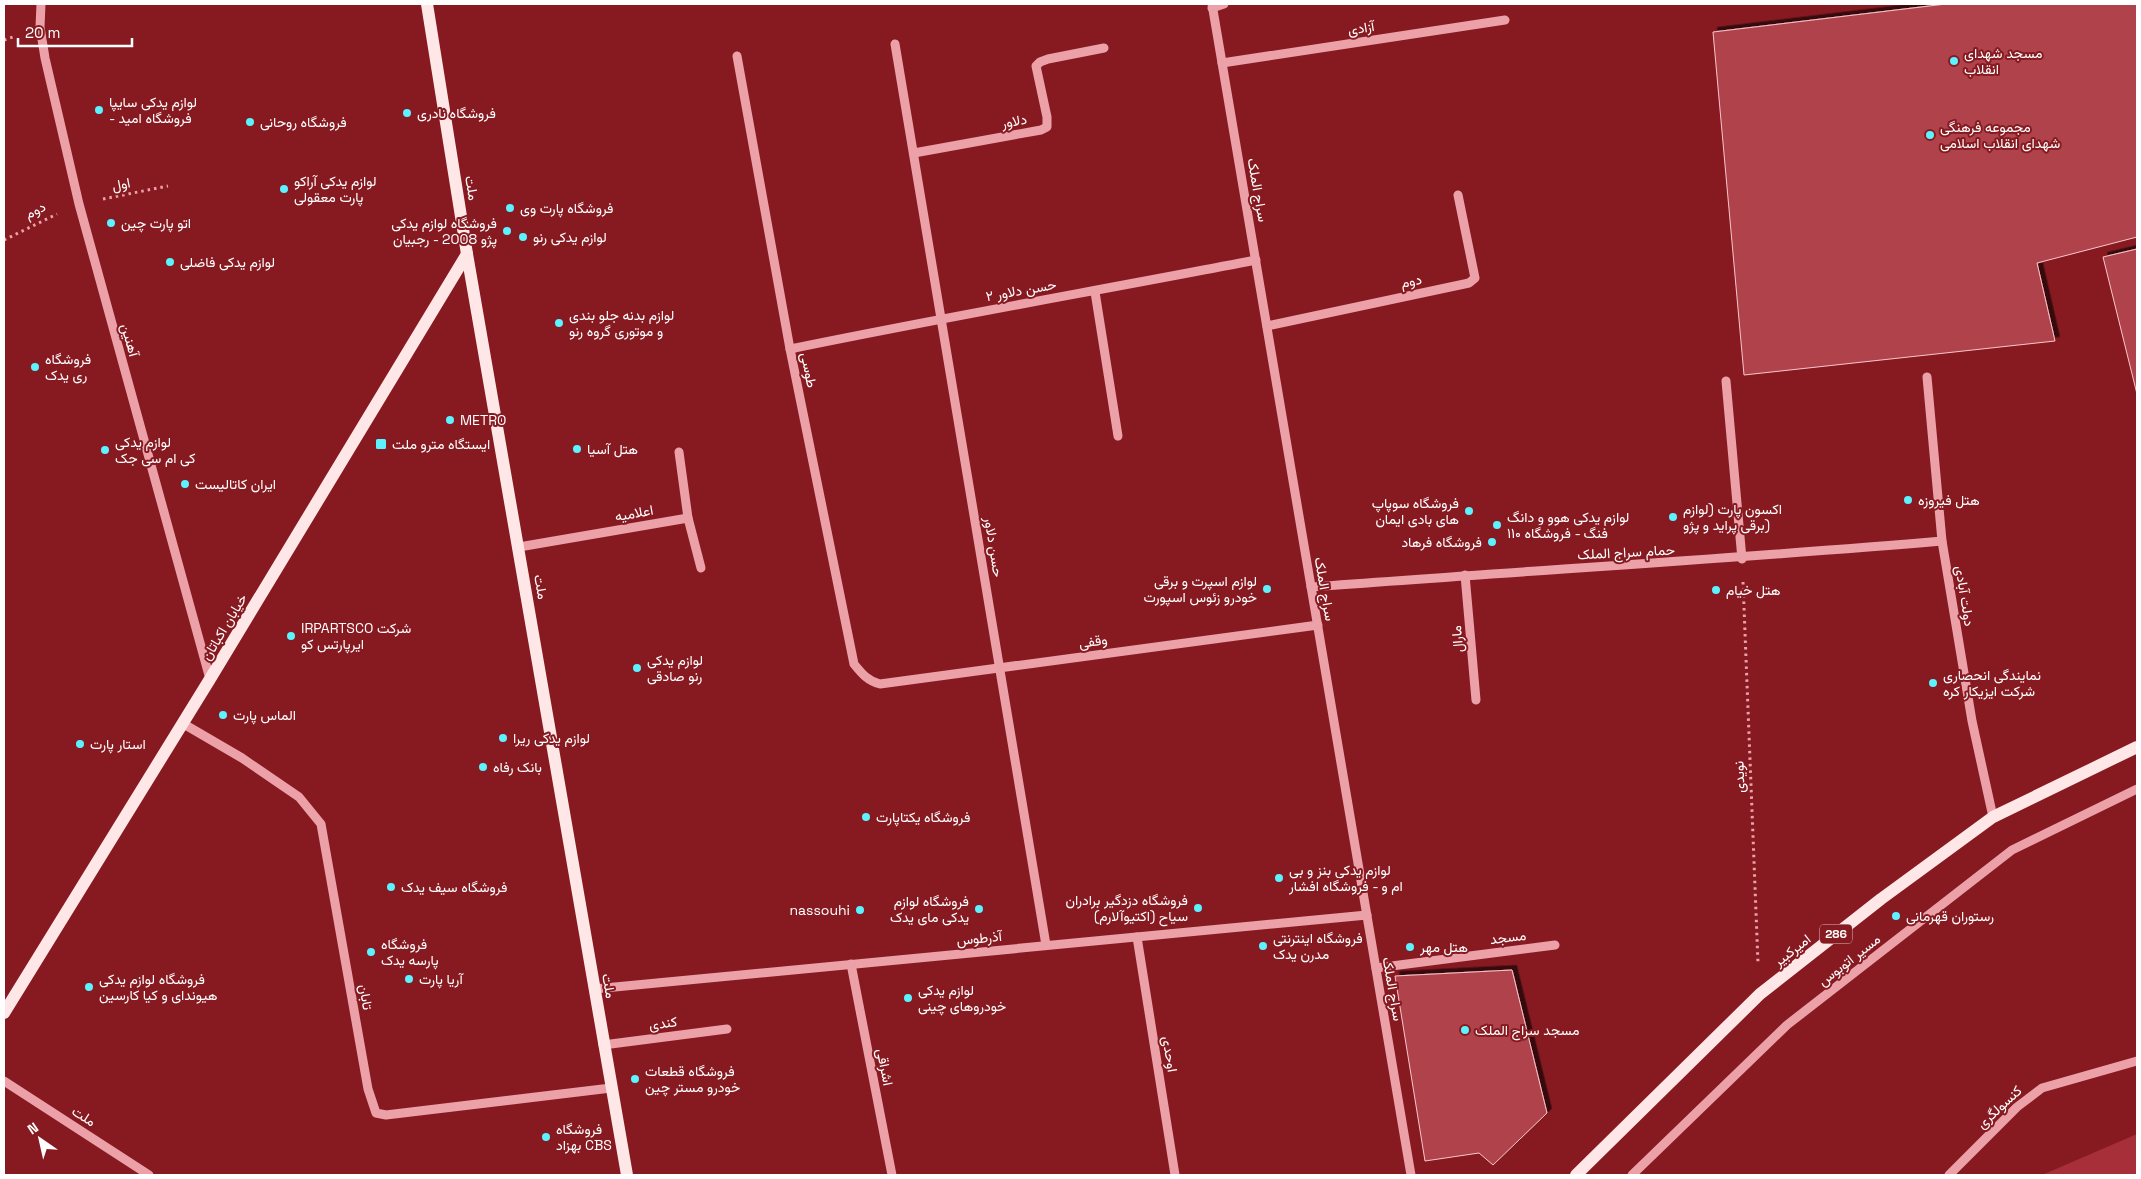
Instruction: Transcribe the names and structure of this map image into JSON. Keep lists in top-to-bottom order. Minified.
{"streets":{"main road":["ملت","خیابان اکباتان","286","امیرکبیر"],"street":["آزادی","دلاور","سراج الملک","دوم","حسن دلاور ۲","آهنین","طوسی","اعلامیه","حسن دلاور","حمام سراج الملک","دولت آبادی","مارال","وقفی","مسجد","آذرطوس","مسیر اتوبوس","تابان","کندی","اوحدی","اشراقی","کنسولگری"],"path":["اول","نویدی"]},"crossings":[["آزادی","سراج الملک"],["دلاور","حسن دلاور"],["اول","دوم"],["اول","آهنین"],["ملت","اعلامیه"],["ملت","خیابان اکباتان"],["ملت","آذرطوس"],["ملت","تابان"],["ملت","کندی"],["سراج الملک","دوم"],["سراج الملک","حسن دلاور ۲"],["سراج الملک","حمام سراج الملک"],["سراج الملک","وقفی"],["سراج الملک","مسجد"],["سراج الملک","آذرطوس"],["دوم","آهنین"],["حسن دلاور ۲","طوسی"],["حسن دلاور ۲","حسن دلاور"],["آهنین","خیابان اکباتان"],["طوسی","وقفی"],["حسن دلاور","وقفی"],["حسن دلاور","آذرطوس"],["حمام سراج الملک","دولت آبادی"],["حمام سراج الملک","مارال"],["حمام سراج الملک","نویدی"],["دولت آبادی","امیرکبیر"],["خیابان اکباتان","تابان"],["نویدی","امیرکبیر"],["آذرطوس","اوحدی"],["آذرطوس","اشراقی"]],"places":{"other":["مسجد شهدای انقلاب","لوازم یدکی سایپا - فروشگاه امید","فروشگاه نادری","فروشگاه روحانی","مجموعه فرهنگی شهدای انقلاب اسلامی","لوازم یدکی آراکو پارت معقولی","فروشگاه پارت وی","اتو پارت چین","فروشگاه لوازم یدکی پژو 2008 - رجبیان","لوازم یدکی رنو","لوازم یدکی فاضلی","لوازم بدنه جلو بندی و موتوری گروه رنو","فروشگاه ری یدک","METRO","هتل آسیا","لوازم یدکی کی ام سی جک","ایران کاتالیست","هتل فیروزه","فروشگاه سوپاپ های بادی ایمان","اکسون پارت (لوازم برقی پراید و پژو)","لوازم یدکی هوو و دانگ فنگ - فروشگاه ۱۱۰","فروشگاه فرهاد","لوازم اسپرت و برقی خودرو زئوس اسپورت","هتل خیام","IRPARTSCO شرکت ایرپارتس کو","لوازم یدکی رنو صادقی","نمایندگی انحصاری شرکت ایزیکار کره","الماس پارت","لوازم یدکی ریرا","استار پارت","بانک رفاه","فروشگاه یکتاپارت","لوازم یدکی بنز و بی ام و - فروشگاه افشار","فروشگاه سیف یدک","فروشگاه دزدگیر برادران سیاح (اکتیوآلارم)","فروشگاه لوازم یدکی مای یدک","nassouhi","رستوران قهرمانی","فروشگاه اینترنتی مدرن یدک","هتل مهر","فروشگاه پارسه یدک","آریا پارت","فروشگاه لوازم یدکی هیوندای و کیا کارسین","لوازم یدکی خودروهای چینی","مسجد سراج الملک","فروشگاه قطعات خودرو مستر چین","فروشگاه بهزاد CBS"],"transit":["ایستگاه مترو ملت"]},"scale_bar":"20 m","north":"top left"}
